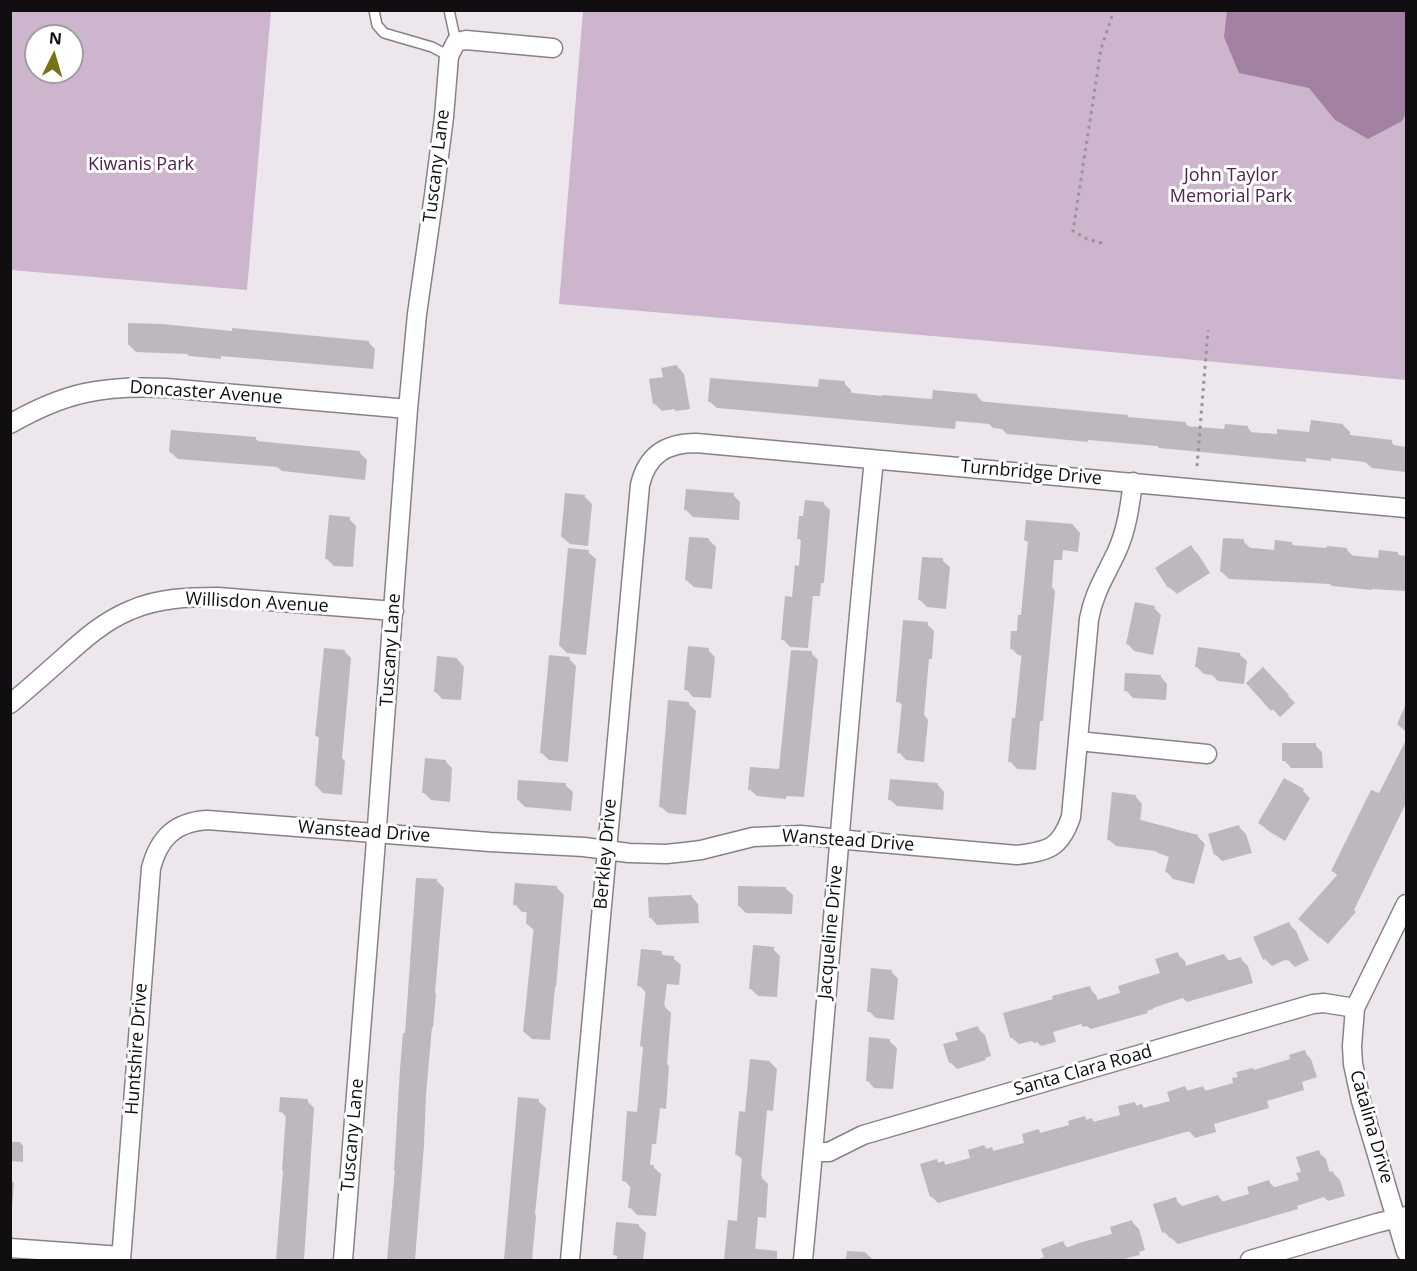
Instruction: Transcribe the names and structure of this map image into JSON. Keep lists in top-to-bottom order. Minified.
{"streets":{"street":["Tuscany Lane","Doncaster Avenue","Turnbridge Drive","Willisdon Avenue","Wanstead Drive","Berkley Drive","Jacqueline Drive","Huntshire Drive","Santa Clara Road","Catalina Drive"]},"crossings":[["Tuscany Lane","Doncaster Avenue"],["Tuscany Lane","Willisdon Avenue"],["Tuscany Lane","Wanstead Drive"],["Turnbridge Drive","Wanstead Drive"],["Turnbridge Drive","Berkley Drive"],["Turnbridge Drive","Jacqueline Drive"],["Wanstead Drive","Berkley Drive"],["Wanstead Drive","Jacqueline Drive"],["Wanstead Drive","Huntshire Drive"],["Jacqueline Drive","Santa Clara Road"],["Santa Clara Road","Catalina Drive"]],"parks":["Kiwanis Park","John Taylor Memorial Park"],"north":"top"}
